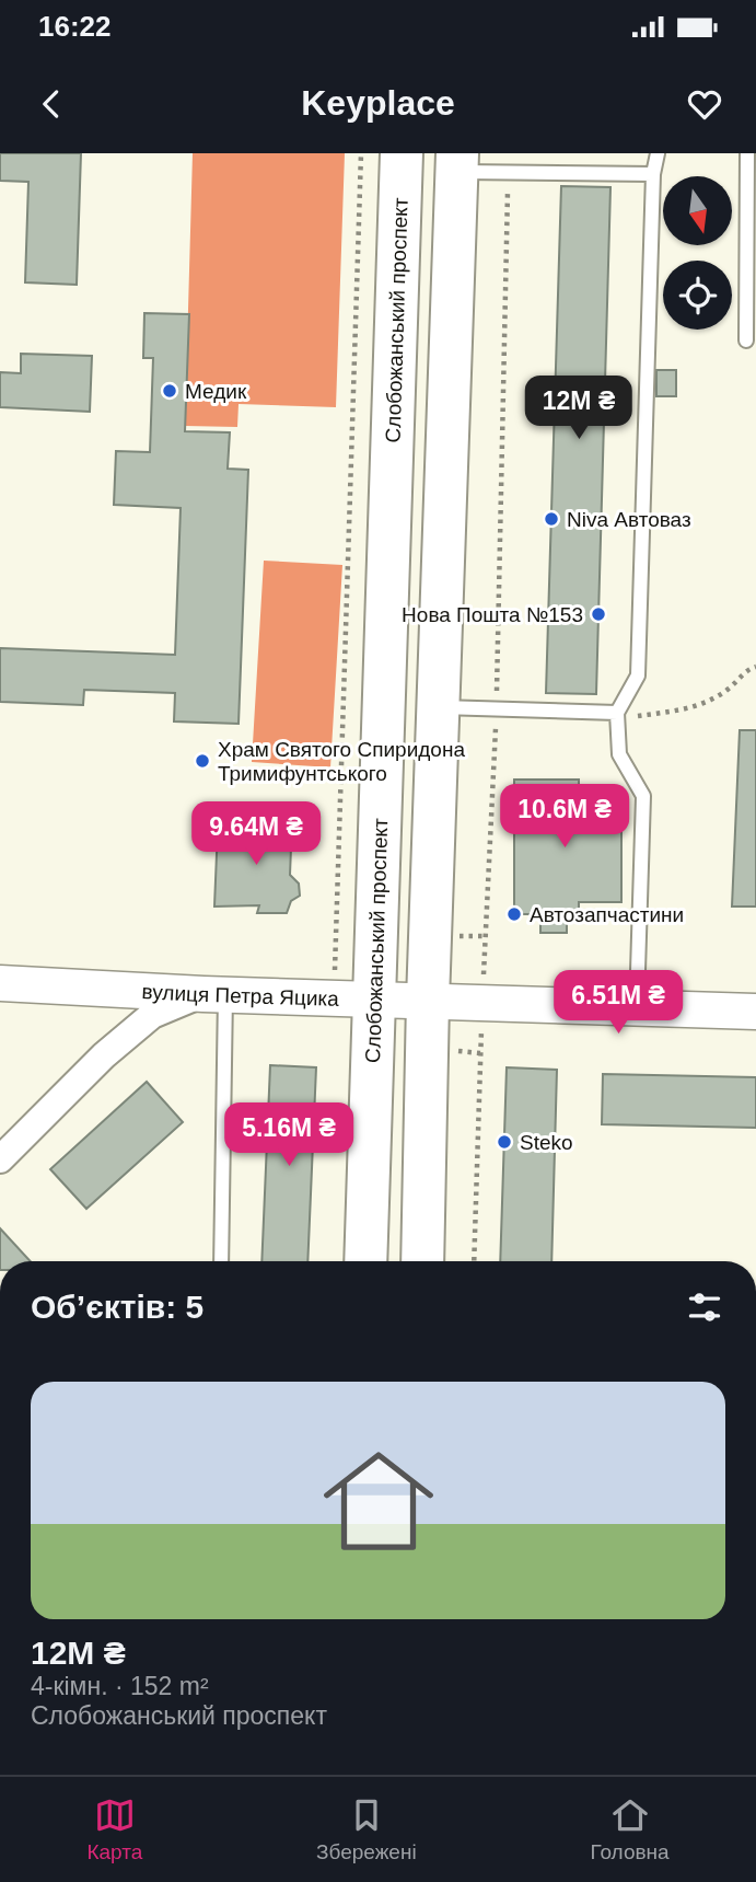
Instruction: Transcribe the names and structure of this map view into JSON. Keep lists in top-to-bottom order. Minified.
{"streets":{"main road":["Слобожанський проспект"],"street":["вулиця Петра Яцика"]},"crossings":[["Слобожанський проспект","вулиця Петра Яцика"]],"places":["Медик","Niva Автоваз","Нова Пошта №153","Храм Святого Спиридона Тримифунтського","Автозапчастини","Steko"],"north":"bottom","page":{"status":"16:22","header":"Keyplace","price":["12M ₴","10.6M ₴","9.64M ₴","6.51M ₴","5.16M ₴"],"heading":"Об’єктів: 5","list":[{"name":"12M ₴","note":"4-кімн. · 152 m² · Слобожанський проспект"}],"tabs":["Карта","Збережені","Головна"]}}
